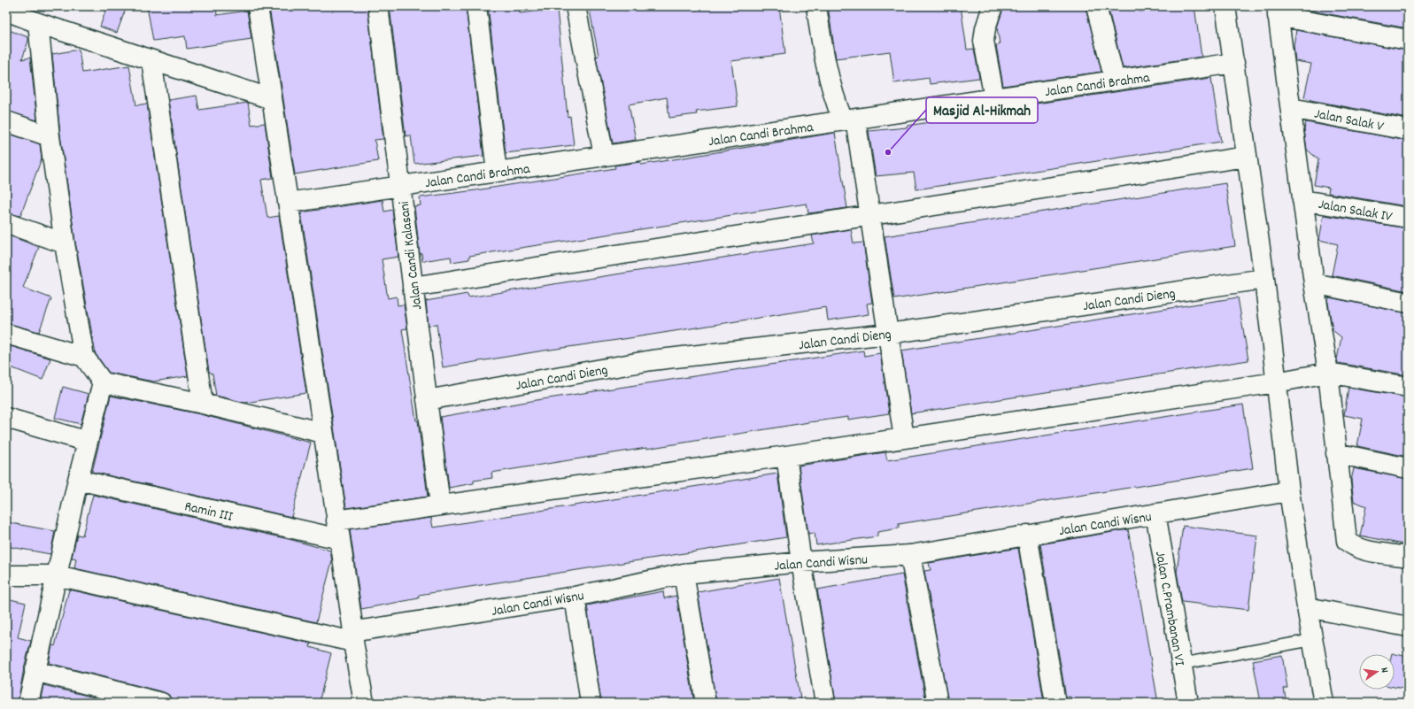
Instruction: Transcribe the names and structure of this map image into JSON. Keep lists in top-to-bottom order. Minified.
{"streets":{"street":["Jalan Candi Brahma","Jalan Salak V","Jalan Salak IV","Jalan Candi Kalasani","Jalan Candi Dieng","Ramin III","Jalan Candi Wisnu","Jalan C.Prambanan VI"]},"crossings":[["Jalan Candi Brahma","Jalan Candi Kalasani"],["Jalan Candi Kalasani","Jalan Candi Dieng"],["Jalan Candi Wisnu","Jalan C.Prambanan VI"]],"places":["Masjid Al-Hikmah"],"north":"right"}
